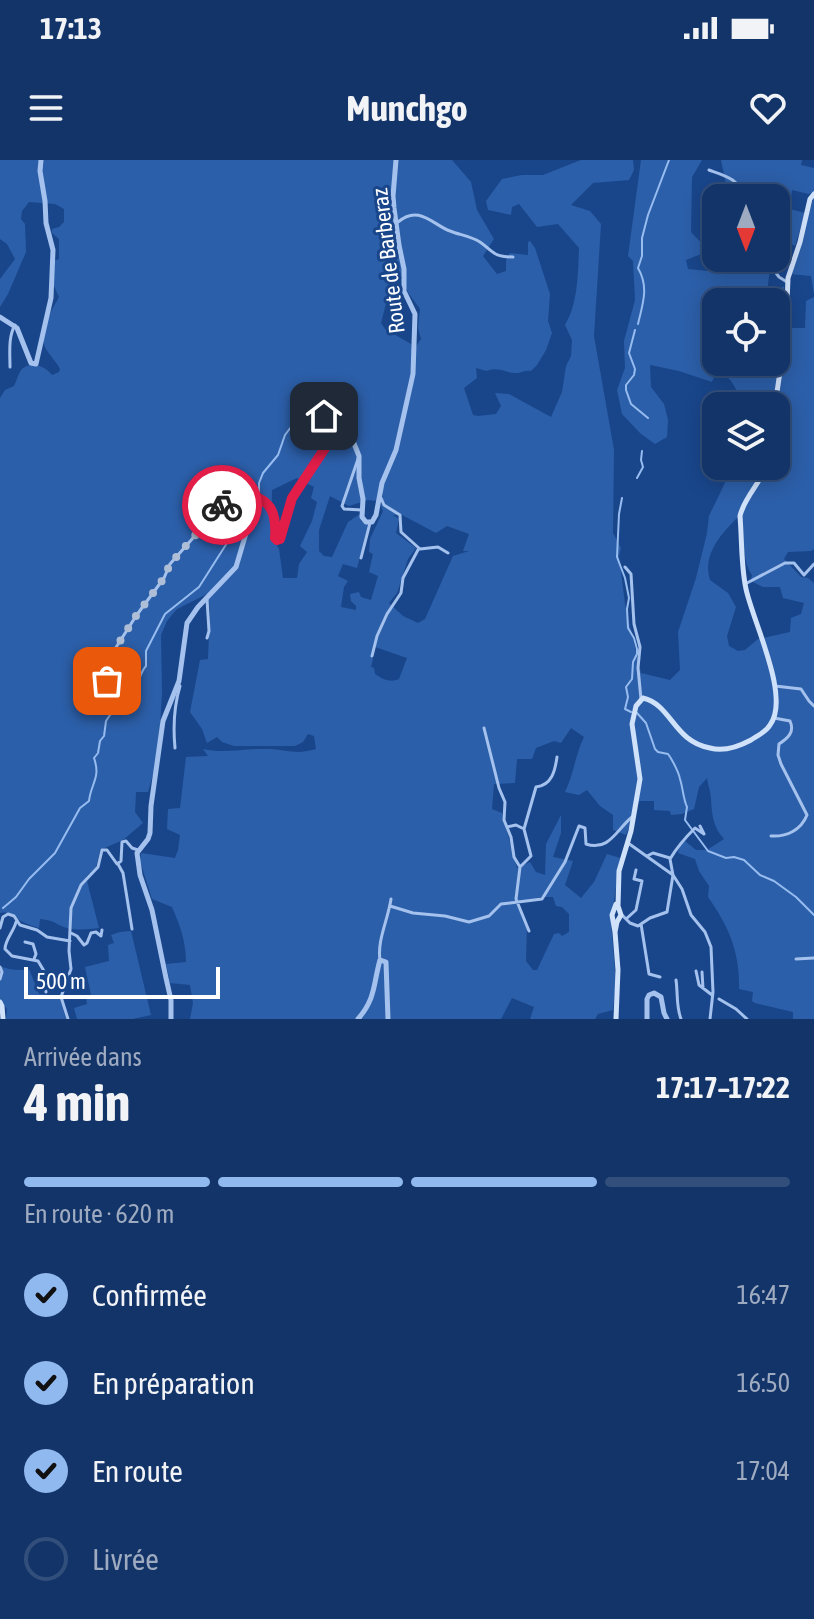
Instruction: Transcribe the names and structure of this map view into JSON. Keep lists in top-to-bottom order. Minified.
{"streets":{"street":["Route de Barberaz"]},"scale_bar":"500 m","north":"bottom","page":{"status":"17:13","header":"Munchgo","scale":"500 m","heading":["4 min","Arrivée dans","17:17–17:22"],"bar":"En route · 620 m","list":[["Confirmée","16:47"],["En préparation","16:50"],["En route","17:04"],"Livrée"]}}
